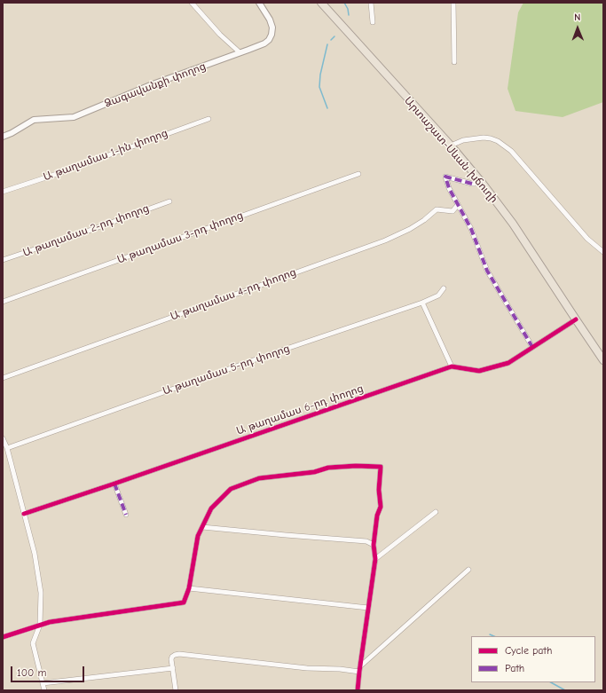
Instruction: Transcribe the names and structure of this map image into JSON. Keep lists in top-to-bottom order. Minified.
{"streets":{"main road":["Արտաշատ-Սևան խճուղի"],"street":["Ձագավանքի փողոց","Ա թաղամաս 1-ին փողոց","Ա թաղամաս 2-րդ փողոց","Ա թաղամաս 3-րդ փողոց","Ա թաղամաս 4-րդ փողոց","Ա թաղամաս 5-րդ փողոց","Ա թաղամաս 6-րդ փողոց"]},"crossings":[["Արտաշատ-Սևան խճուղի","Ա թաղամաս 6-րդ փողոց"]],"legend":["Cycle path","Path"],"scale_bar":"100 m","north":"top"}
